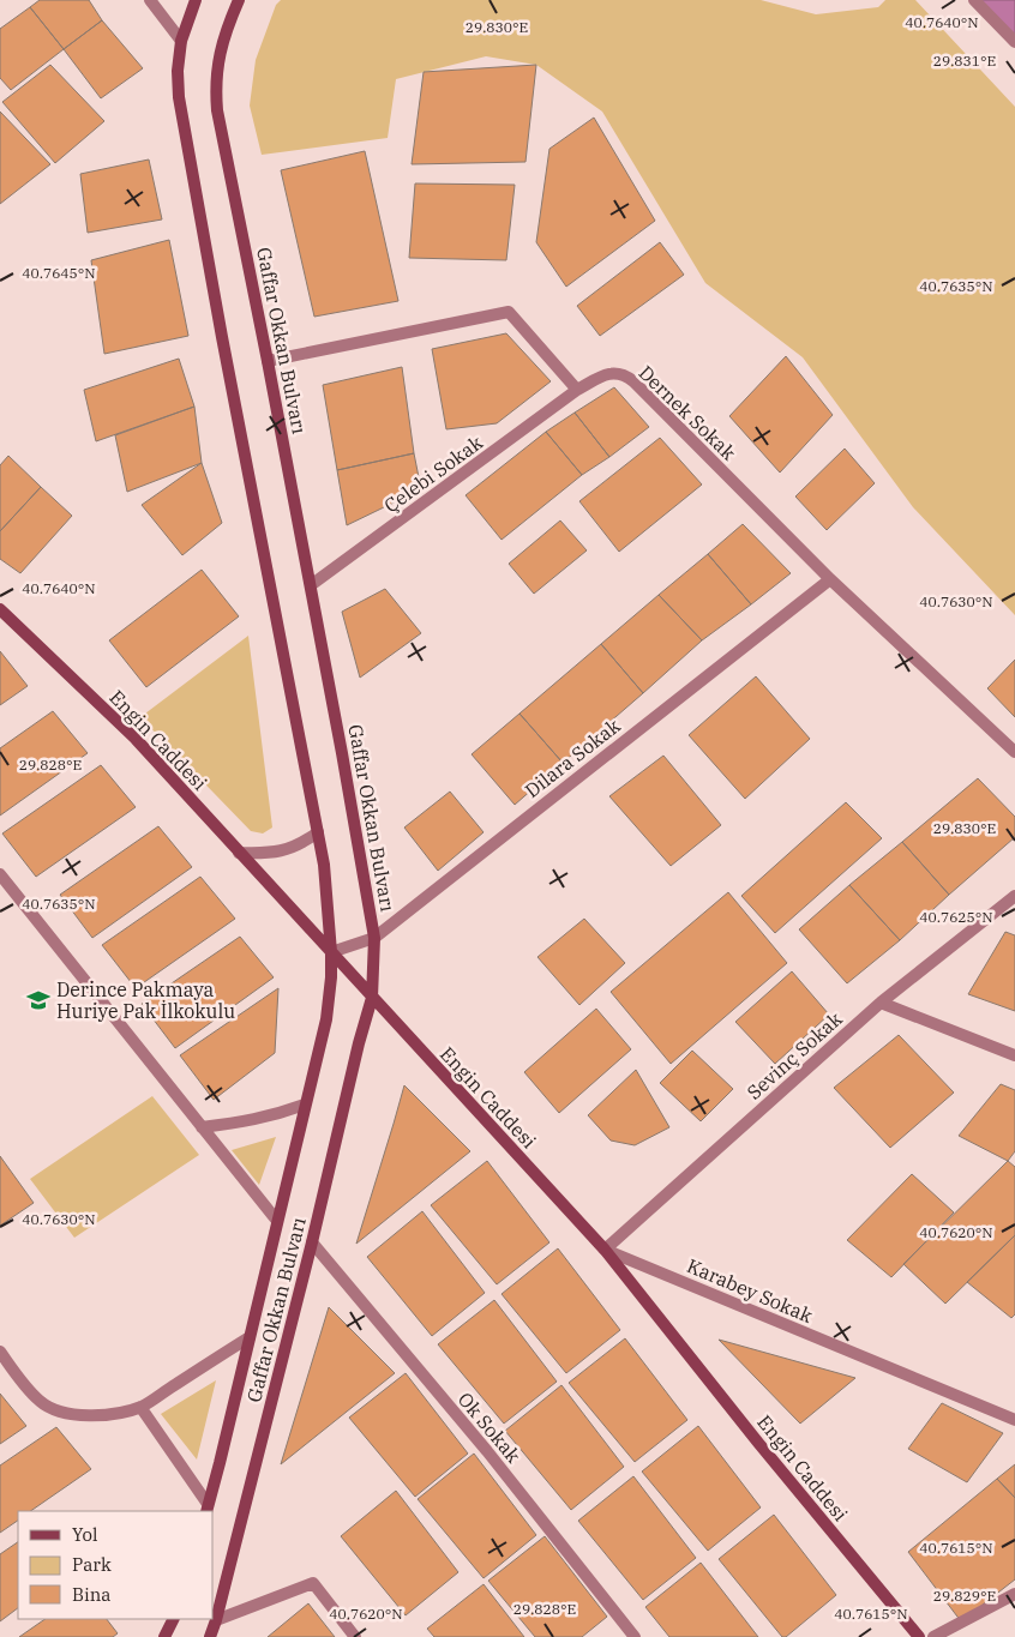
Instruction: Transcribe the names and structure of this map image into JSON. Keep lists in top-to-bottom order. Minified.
{"streets":{"main road":["Gaffar Okkan Bulvarı","Engin Caddesi"],"street":["Dernek Sokak","Çelebi Sokak","Dilara Sokak","Sevinç Sokak","Karabey Sokak","Ok Sokak"]},"crossings":[["Gaffar Okkan Bulvarı","Çelebi Sokak"],["Gaffar Okkan Bulvarı","Engin Caddesi"],["Gaffar Okkan Bulvarı","Dilara Sokak"],["Gaffar Okkan Bulvarı","Ok Sokak"],["Dernek Sokak","Çelebi Sokak"],["Dernek Sokak","Dilara Sokak"],["Engin Caddesi","Dilara Sokak"],["Engin Caddesi","Sevinç Sokak"],["Engin Caddesi","Karabey Sokak"],["Sevinç Sokak","Karabey Sokak"]],"places":{"school or university":["Derince Pakmaya Huriye Pak İlkokulu"]},"legend":["Yol","Park","Bina"],"coordinates":["40.7640°N","29.830°E","29.831°E","40.7645°N","40.7635°N","40.7630°N","29.828°E","40.7625°N","40.7620°N","40.7615°N","29.829°E"]}
